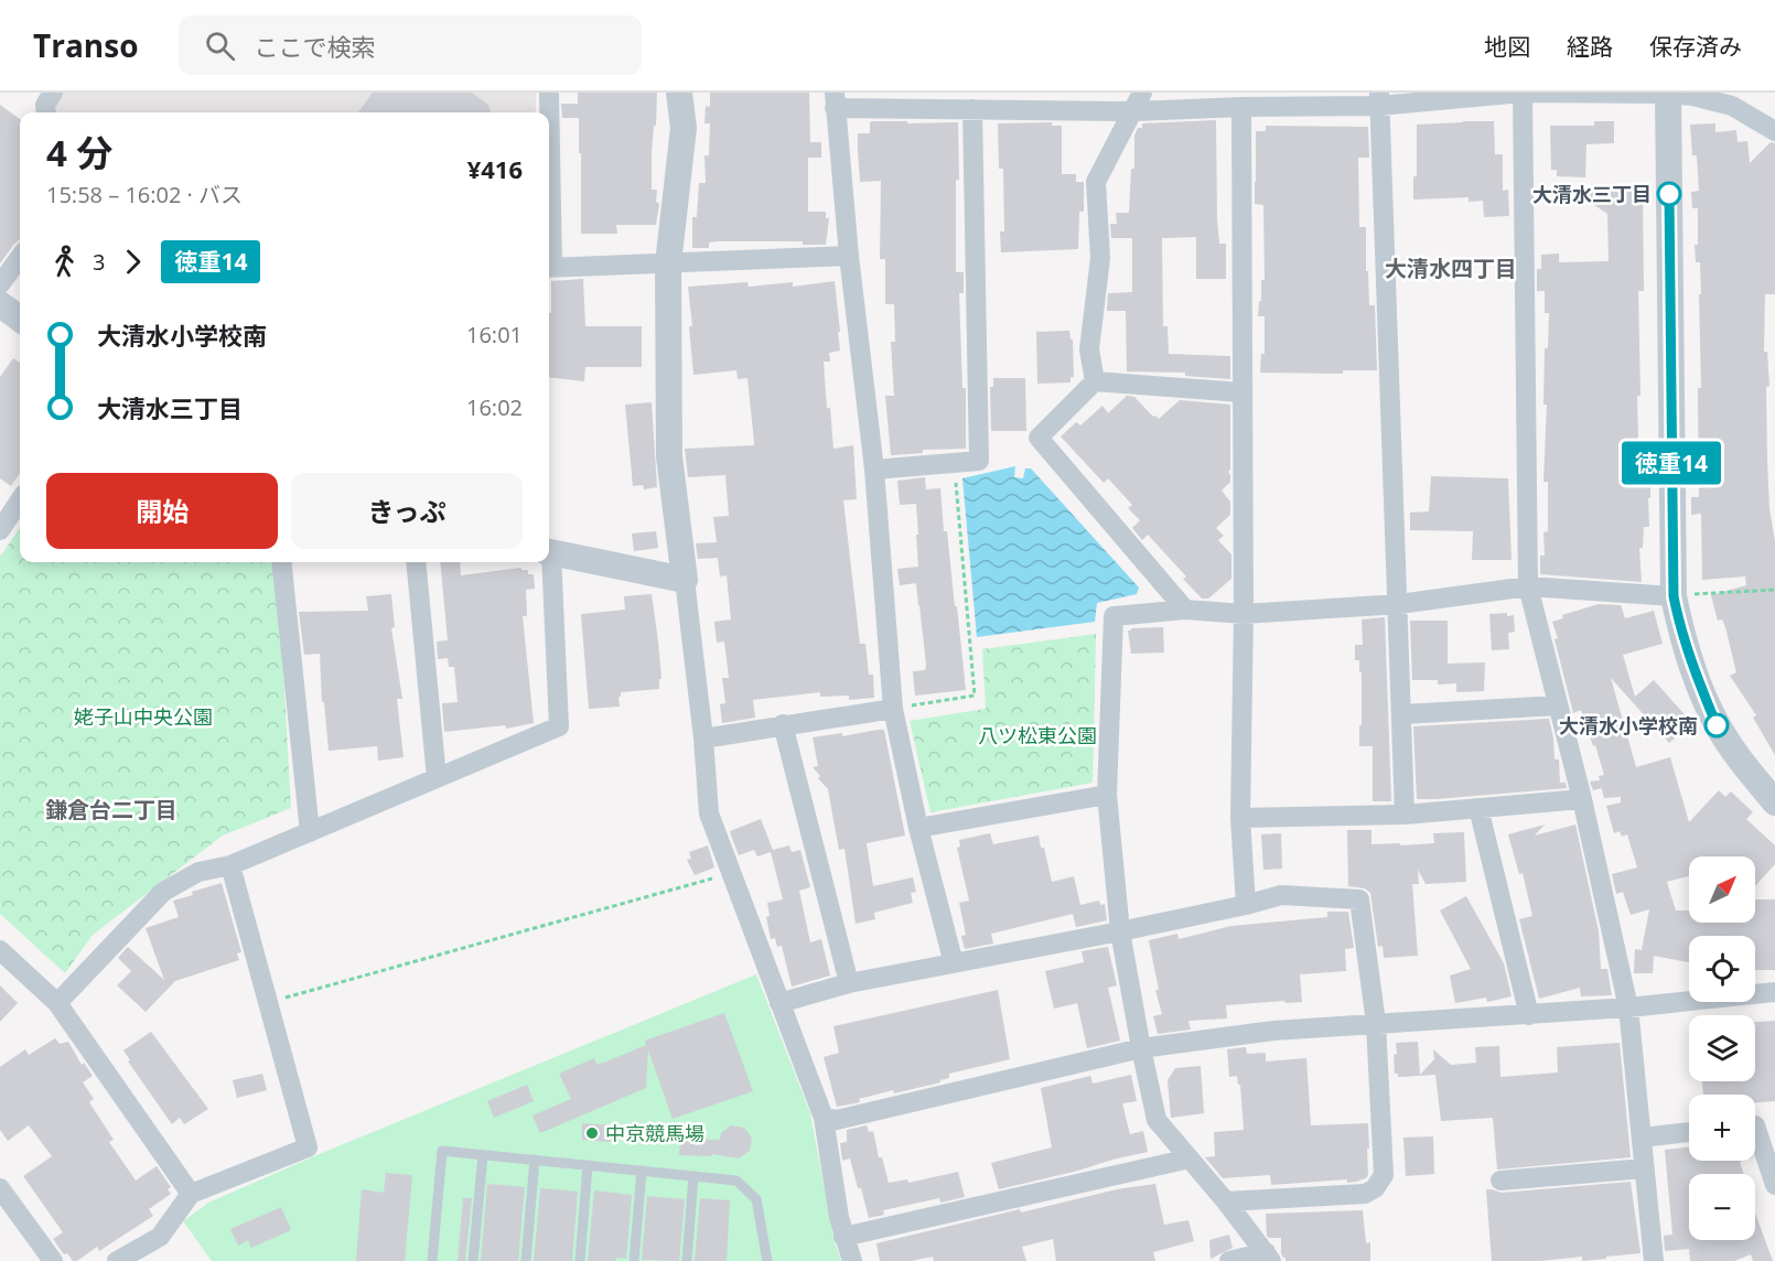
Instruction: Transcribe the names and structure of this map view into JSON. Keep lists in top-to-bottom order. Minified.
{"districts":["大清水四丁目","鎌倉台二丁目"],"parks":["姥子山中央公園","八ツ松東公園"],"places":["大清水三丁目","大清水小学校南","中京競馬場"],"lines":["bus line 徳重14"],"north":"top right","page":{"header":"Transo","search":"ここで検索","nav":["地図","経路","保存済み"],"on_map":"徳重14","heading":["4 分","15:58 – 16:02 · バス","¥416"],"legs":["3","徳重14"],"list":[{"name":"大清水小学校南","value":"16:01"},{"name":"大清水三丁目","value":"16:02"}],"buttons":["開始","きっぷ"],"map_buttons":["+","−"]}}
